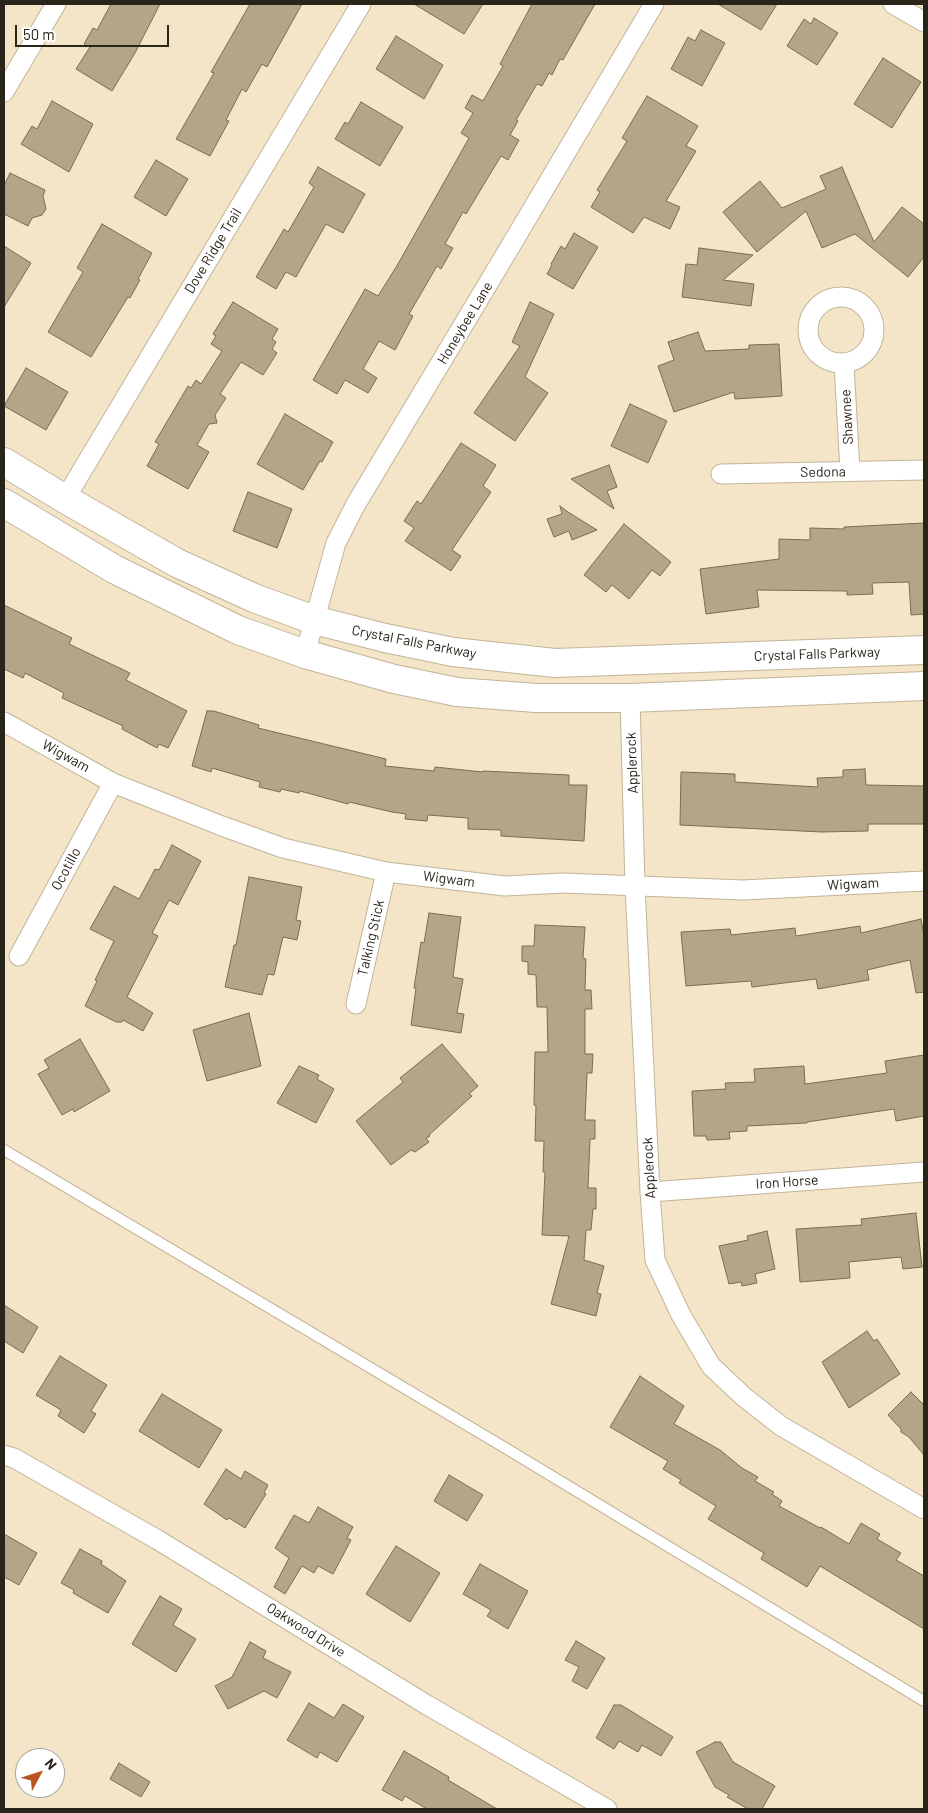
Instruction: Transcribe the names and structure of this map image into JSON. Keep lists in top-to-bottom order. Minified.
{"streets":{"main road":["Crystal Falls Parkway"],"street":["Dove Ridge Trail","Honeybee Lane","Shawnee","Sedona","Wigwam","Applerock","Ocotillo","Talking Stick","Iron Horse","Oakwood Drive"]},"crossings":[["Dove Ridge Trail","Crystal Falls Parkway"],["Honeybee Lane","Crystal Falls Parkway"],["Shawnee","Sedona"],["Wigwam","Applerock"],["Wigwam","Ocotillo"],["Wigwam","Talking Stick"],["Applerock","Iron Horse"]],"scale_bar":"50 m","north":"top right"}
